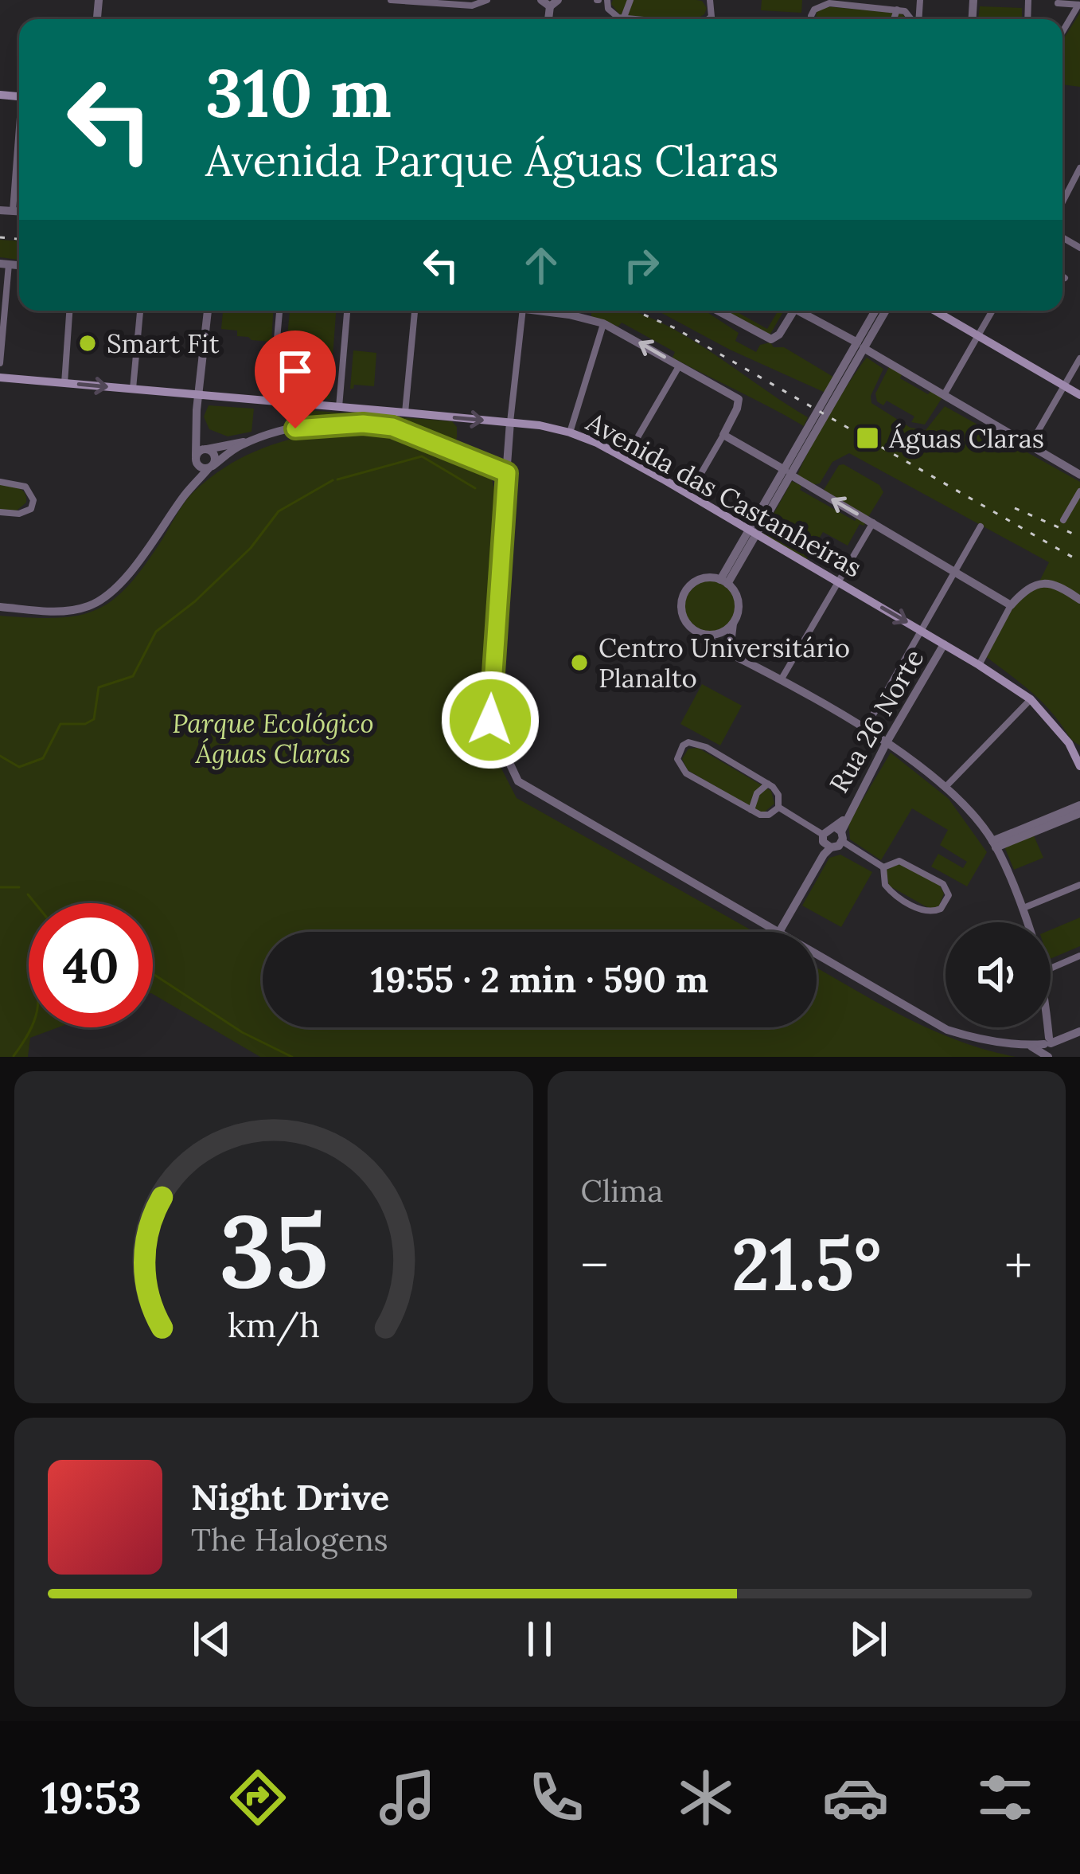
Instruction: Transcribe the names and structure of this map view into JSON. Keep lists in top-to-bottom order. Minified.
{"streets":{"main road":["Avenida das Castanheiras"],"street":["Rua 26 Norte"]},"crossings":[["Avenida das Castanheiras","Rua 26 Norte"]],"parks":["Parque Ecológico Águas Claras"],"places":{"other":["Smart Fit","Centro Universitário Planalto"],"transit":["Águas Claras"]},"page":{"turn":["310 m","Avenida Parque Águas Claras"],"limit":"40","trip":"19:55 · 2 min · 590 m","tile":"Clima","heat":["−","21.5°","+"],"song":["Night Drive","The Halogens"],"tabs":"19:53","gauge":["35","km/h"]}}
